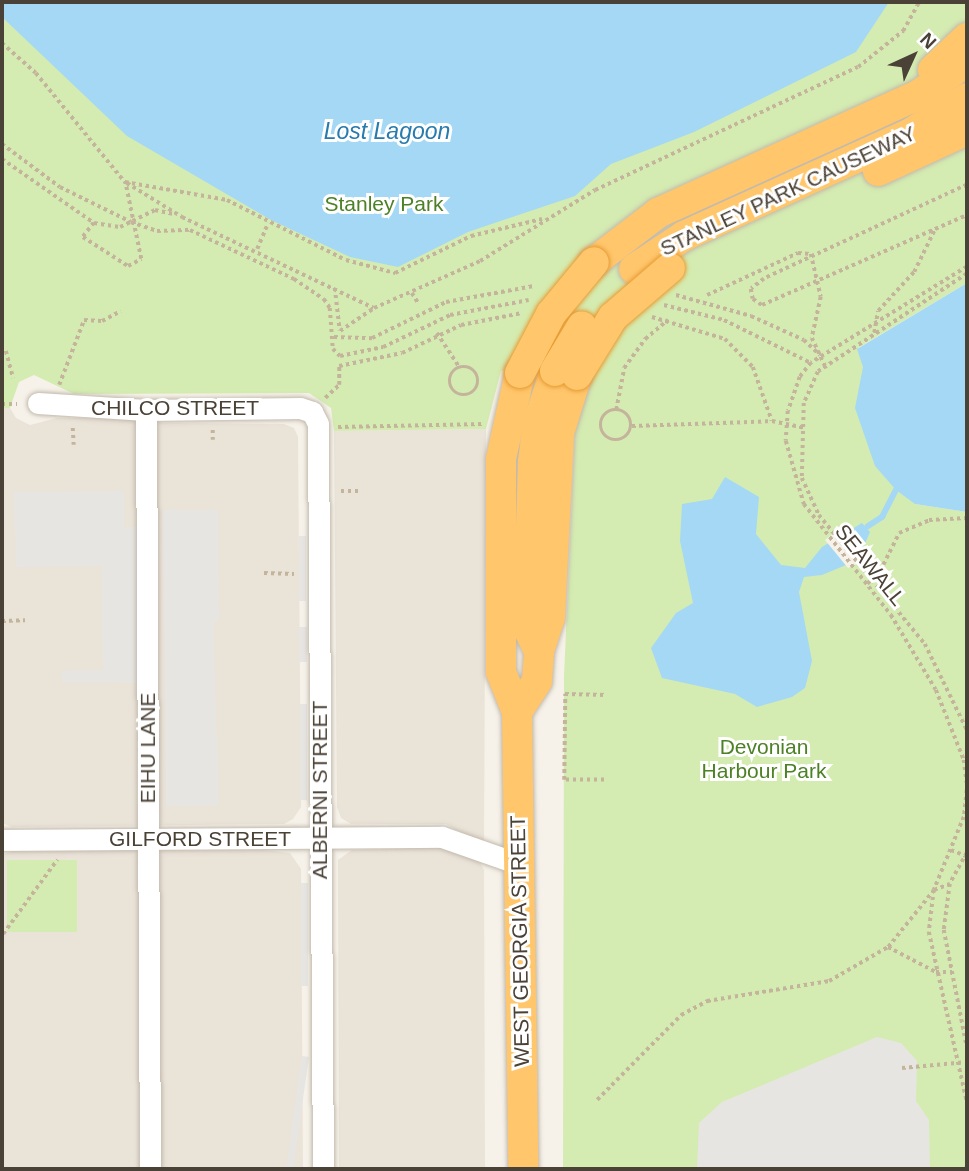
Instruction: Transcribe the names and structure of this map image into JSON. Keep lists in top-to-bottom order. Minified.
{"streets":{"highway":["STANLEY PARK CAUSEWAY","WEST GEORGIA STREET"],"street":["CHILCO STREET","EIHU LANE","ALBERNI STREET","GILFORD STREET"],"path":["SEAWALL"]},"crossings":[["STANLEY PARK CAUSEWAY","WEST GEORGIA STREET"],["CHILCO STREET","EIHU LANE"],["CHILCO STREET","ALBERNI STREET"],["EIHU LANE","GILFORD STREET"],["ALBERNI STREET","GILFORD STREET"],["GILFORD STREET","WEST GEORGIA STREET"]],"water":["Lost Lagoon"],"parks":["Stanley Park","Devonian Harbour Park"],"north":"top right"}
